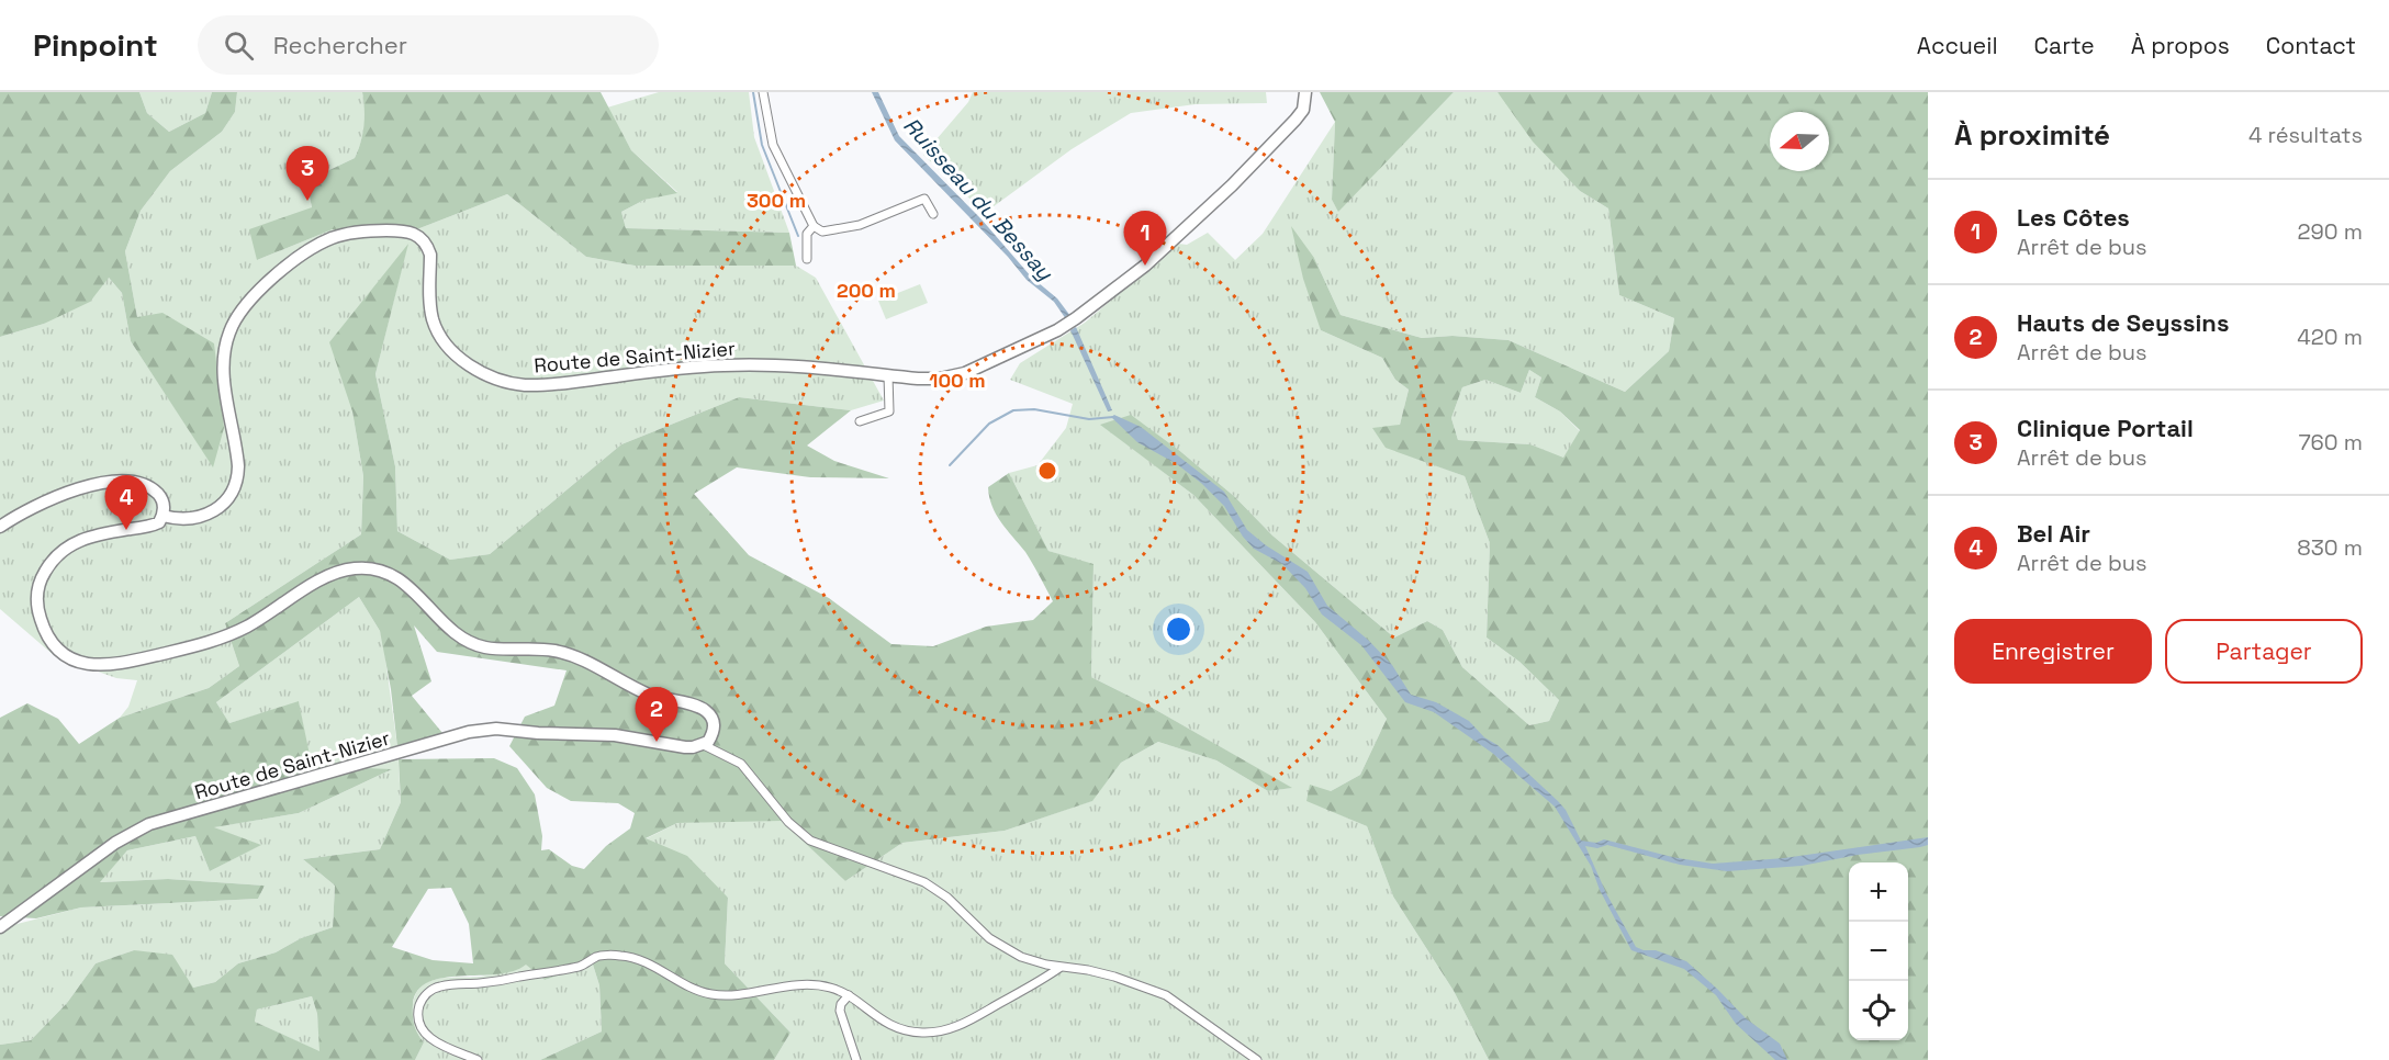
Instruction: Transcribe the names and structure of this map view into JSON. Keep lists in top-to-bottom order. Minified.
{"streets":{"main road":["Route de Saint-Nizier"]},"water":["Ruisseau du Bessay"],"north":"left","page":{"header":"Pinpoint","search":"Rechercher","nav":["Accueil","Carte","À propos","Contact"],"heading":["À proximité","4 résultats"],"pins":["3","1","4","2"],"list":[{"mark":"1","name":"Les Côtes","note":"Arrêt de bus","value":"290 m"},{"mark":"2","name":"Hauts de Seyssins","note":"Arrêt de bus","value":"420 m"},{"mark":"3","name":"Clinique Portail","note":"Arrêt de bus","value":"760 m"},{"mark":"4","name":"Bel Air","note":"Arrêt de bus","value":"830 m"}],"buttons":["Enregistrer","Partager"],"map_buttons":["+","−"]},"rings":["300 m","200 m","100 m"]}
